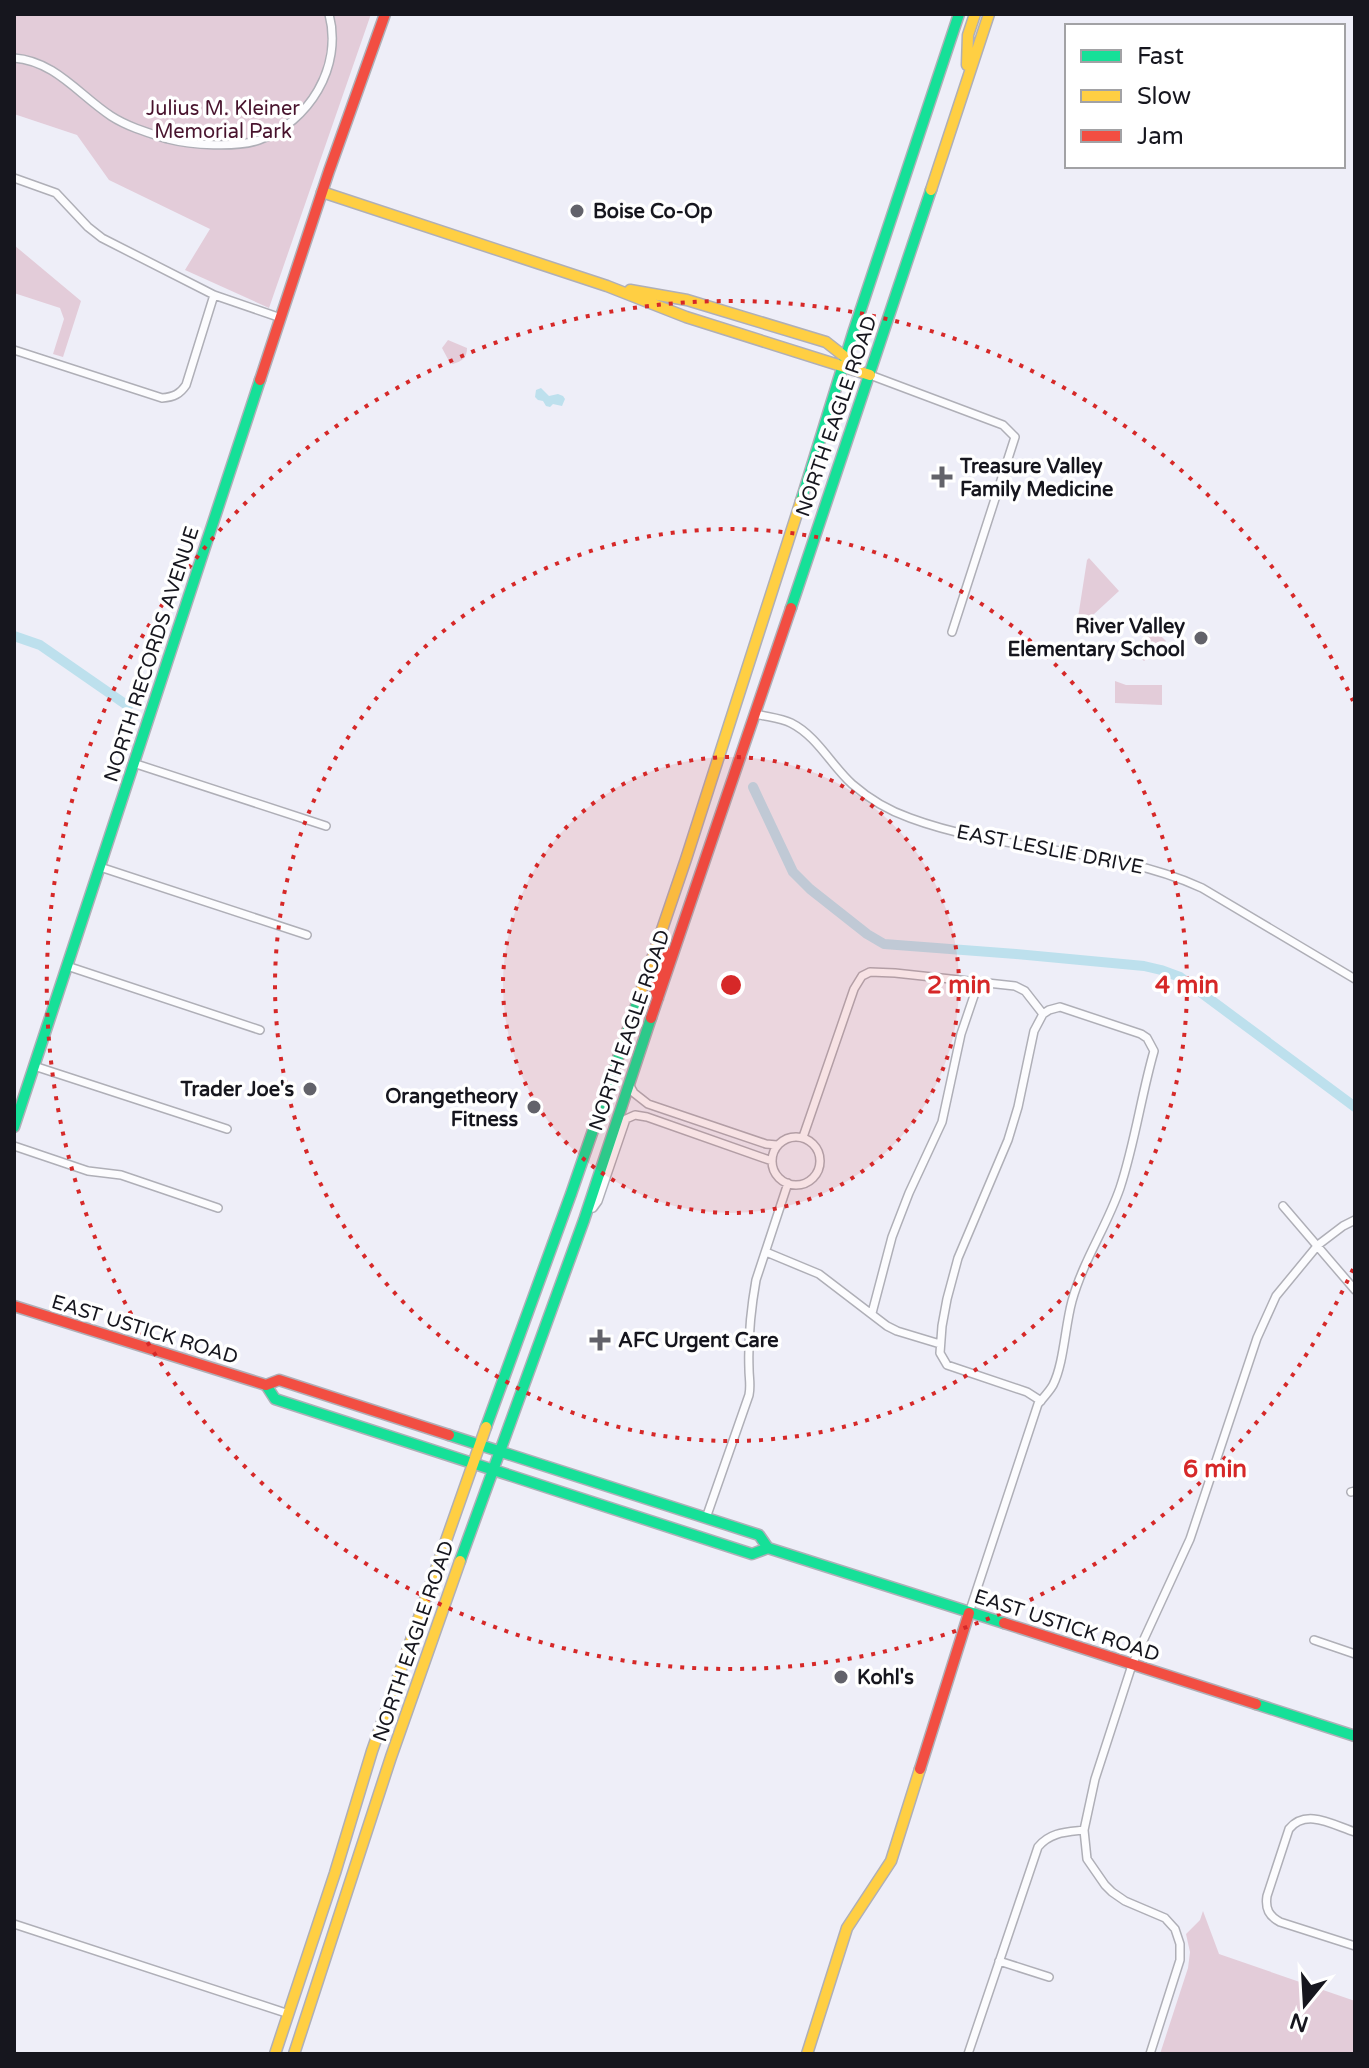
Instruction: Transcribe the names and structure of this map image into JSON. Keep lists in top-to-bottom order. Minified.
{"streets":{"main road":["NORTH EAGLE ROAD","NORTH RECORDS AVENUE","EAST USTICK ROAD"],"street":["EAST LESLIE DRIVE"]},"crossings":[["NORTH EAGLE ROAD","EAST LESLIE DRIVE"],["NORTH EAGLE ROAD","EAST USTICK ROAD"]],"parks":["Julius M. Kleiner Memorial Park"],"places":{"other":["Boise Co-Op","River Valley Elementary School","Trader Joe's","Orangetheory Fitness","Kohl's"],"health":["Treasure Valley Family Medicine","AFC Urgent Care"]},"legend":["Fast","Slow","Jam"],"north":"bottom","rings":["2 min","4 min","6 min"]}
